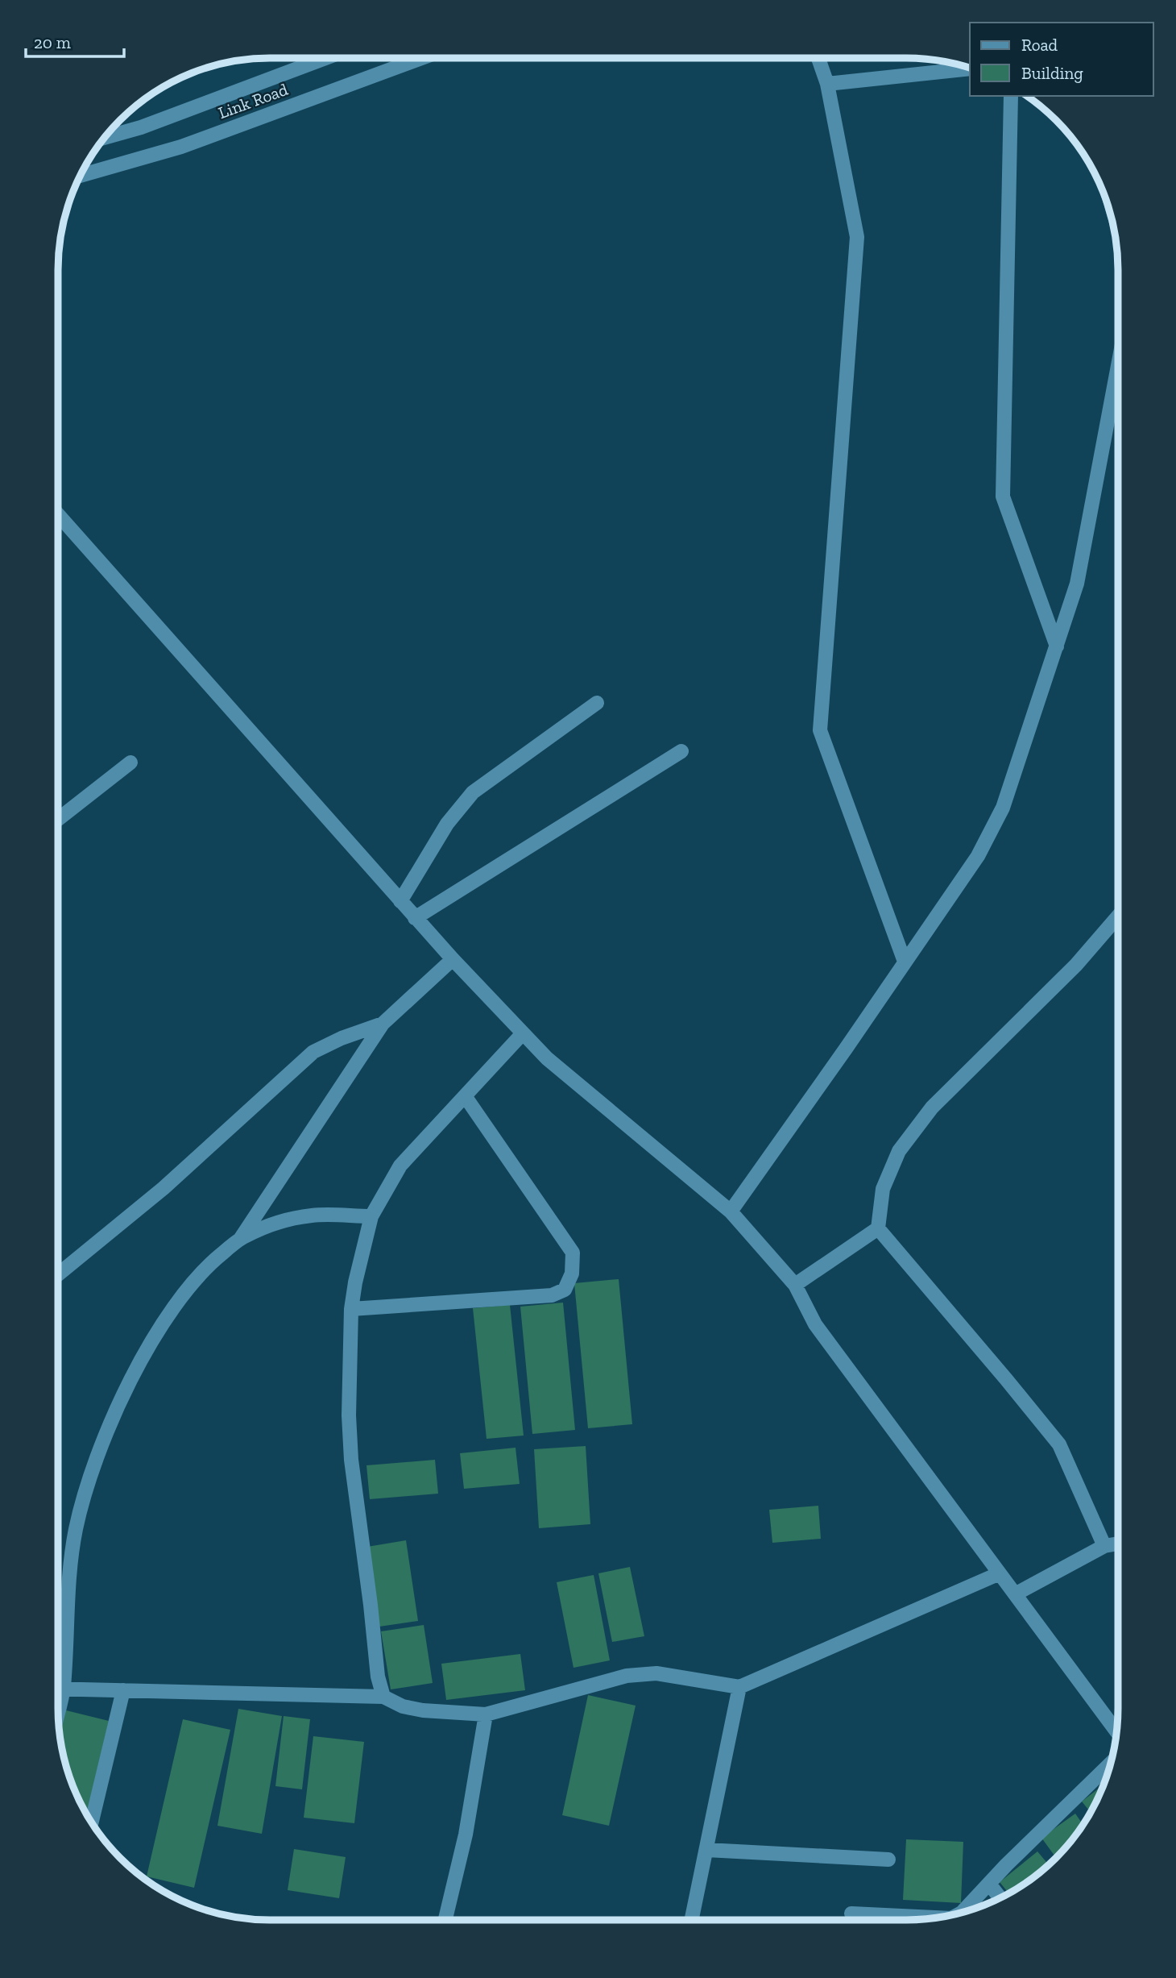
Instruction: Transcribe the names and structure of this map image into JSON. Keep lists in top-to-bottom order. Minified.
{"streets":{"street":["Link Road"]},"legend":["Road","Building"],"scale_bar":"20 m"}
